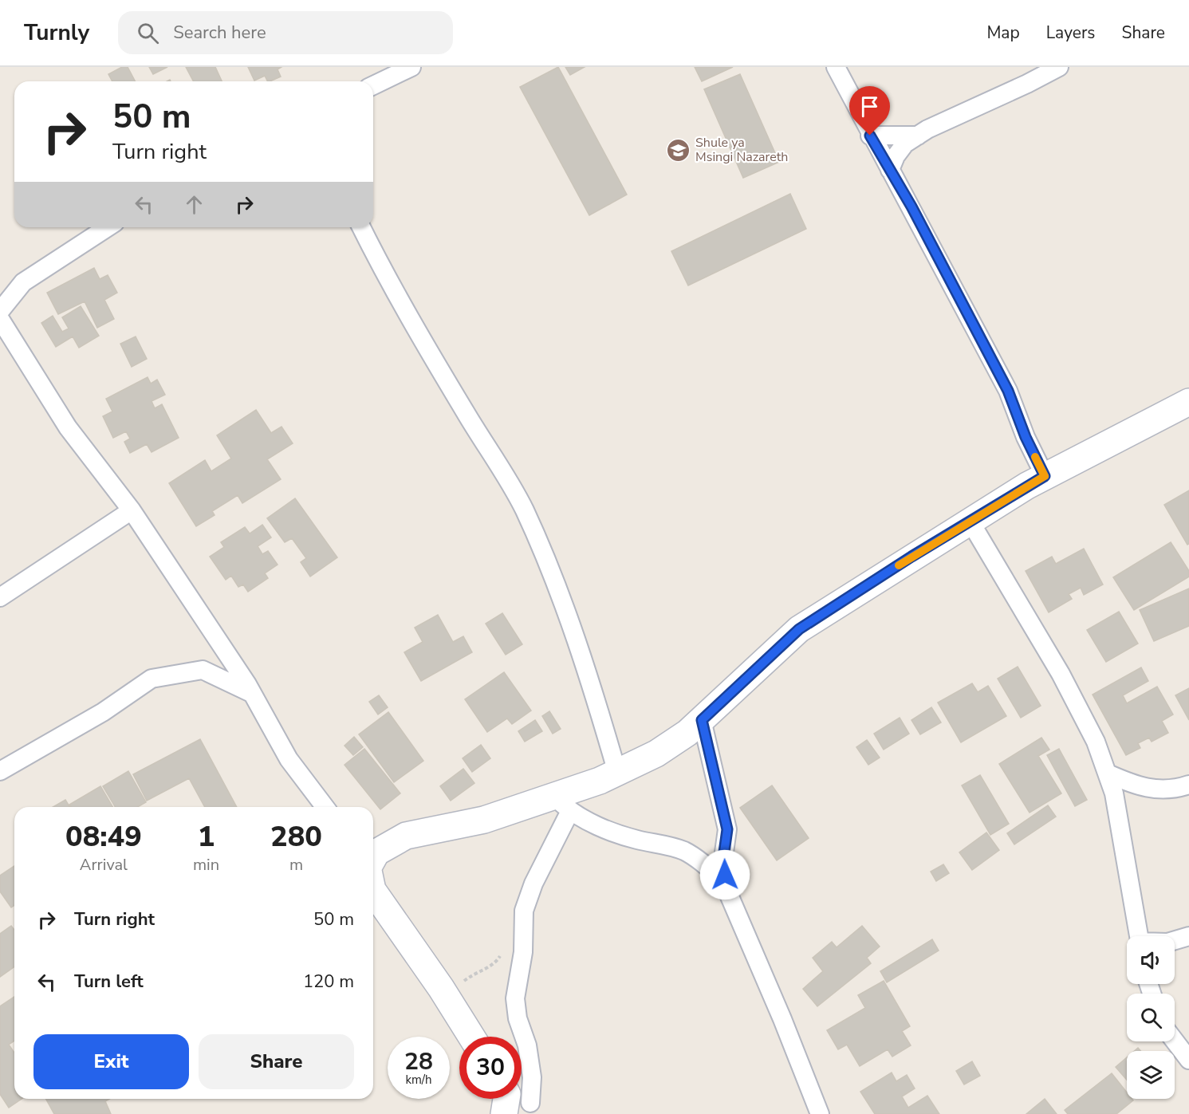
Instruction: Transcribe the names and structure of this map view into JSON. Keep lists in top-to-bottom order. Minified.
{"places":{"school or university":["Shule ya Msingi Nazareth"]},"page":{"header":"Turnly","search":"Search here","nav":["Map","Layers","Share"],"turn":["50 m","Turn right"],"eta":["08:49","Arrival","1","min","280","m"],"list":[{"name":"Turn right","value":"50 m"},{"name":"Turn left","value":"120 m"}],"buttons":["Exit","Share"],"speed":"28 km/h","limit":"30"}}
